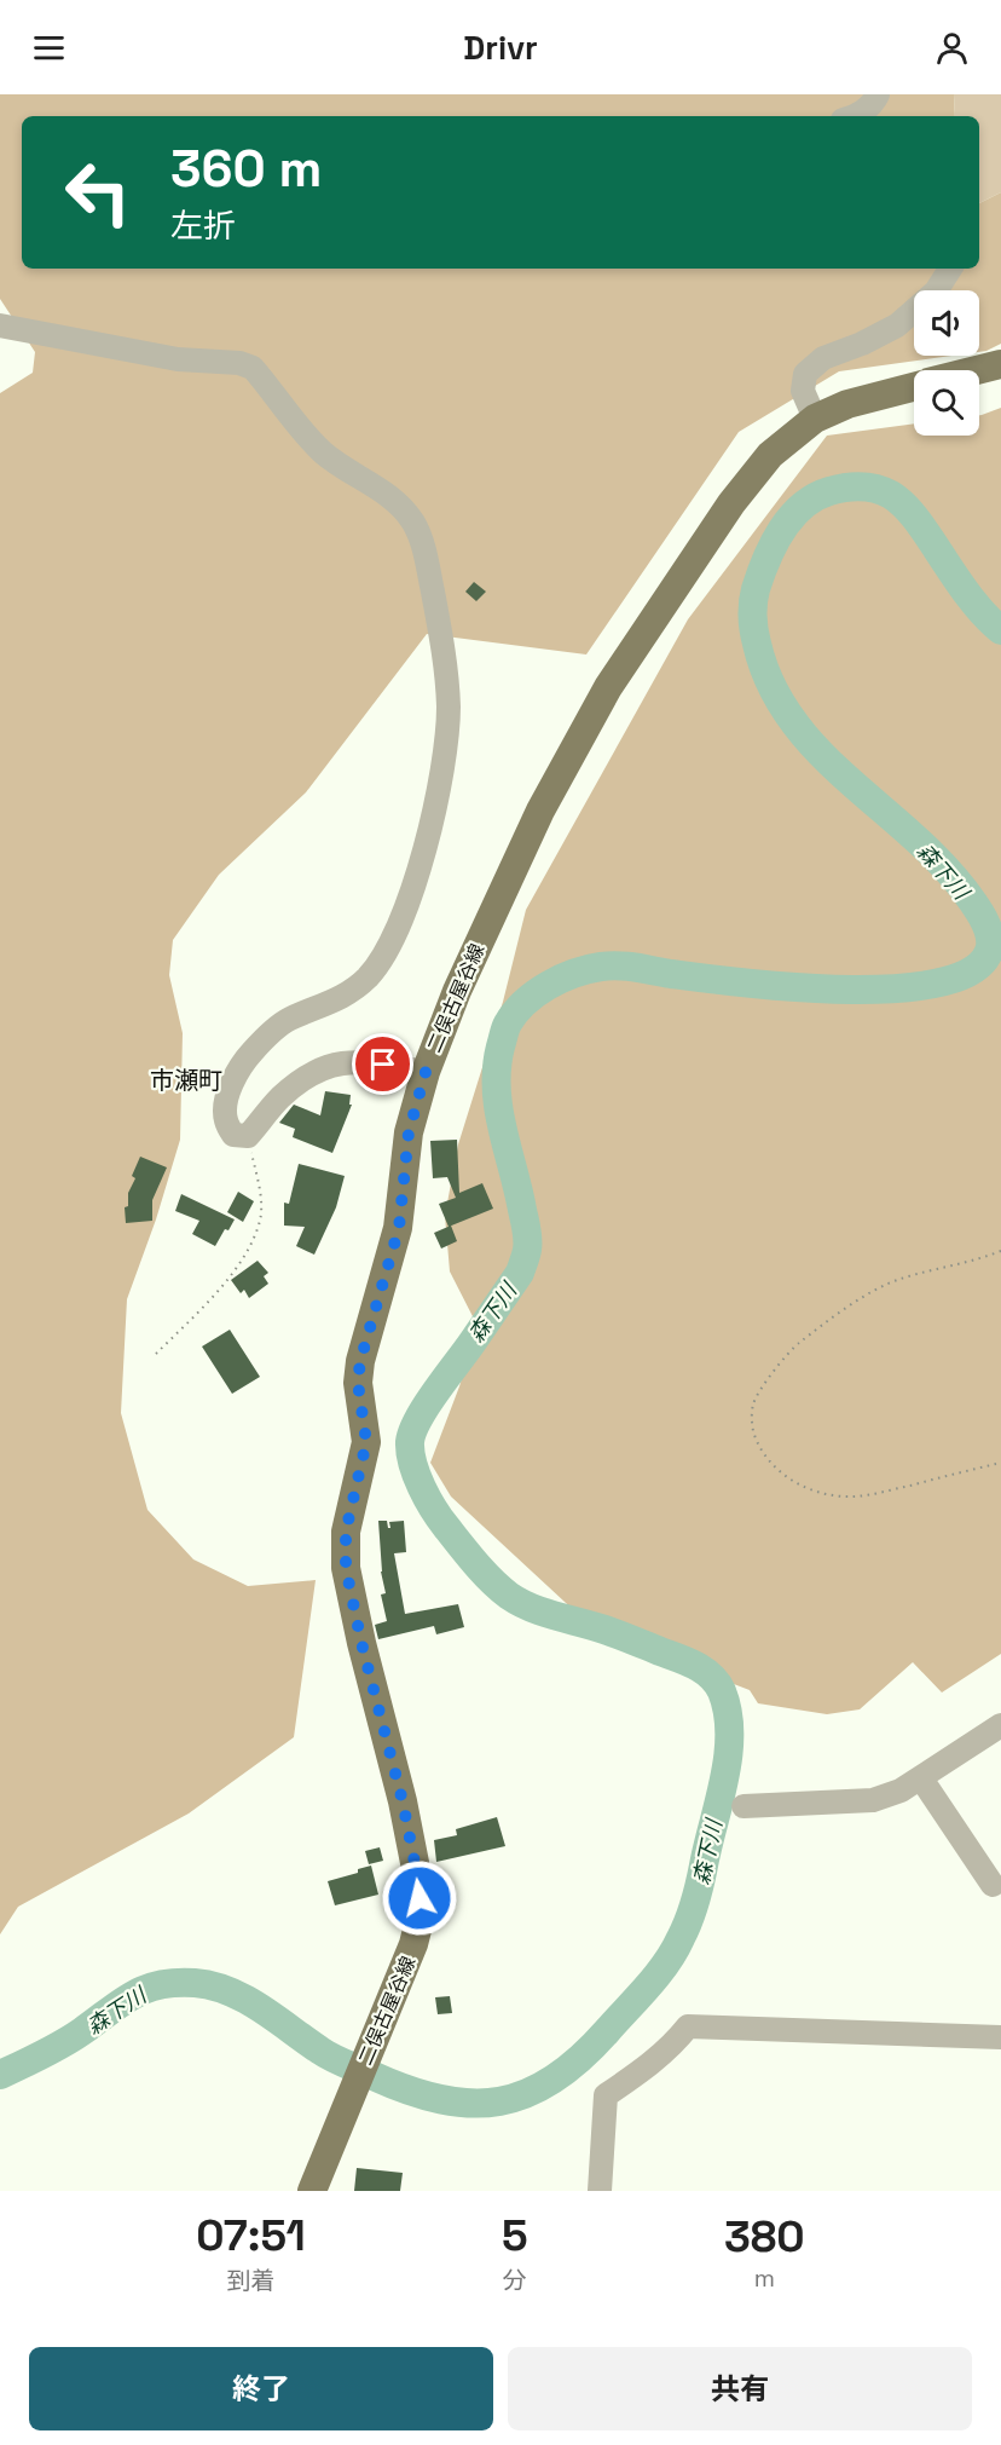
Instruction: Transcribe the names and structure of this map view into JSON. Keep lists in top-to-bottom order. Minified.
{"streets":{"main road":["二俣古屋谷線"]},"districts":["市瀬町"],"water":["森下川"],"page":{"header":"Drivr","turn":["360 m","左折"],"eta":["07:51","到着","5","分","380","m"],"buttons":["終了","共有"]}}
